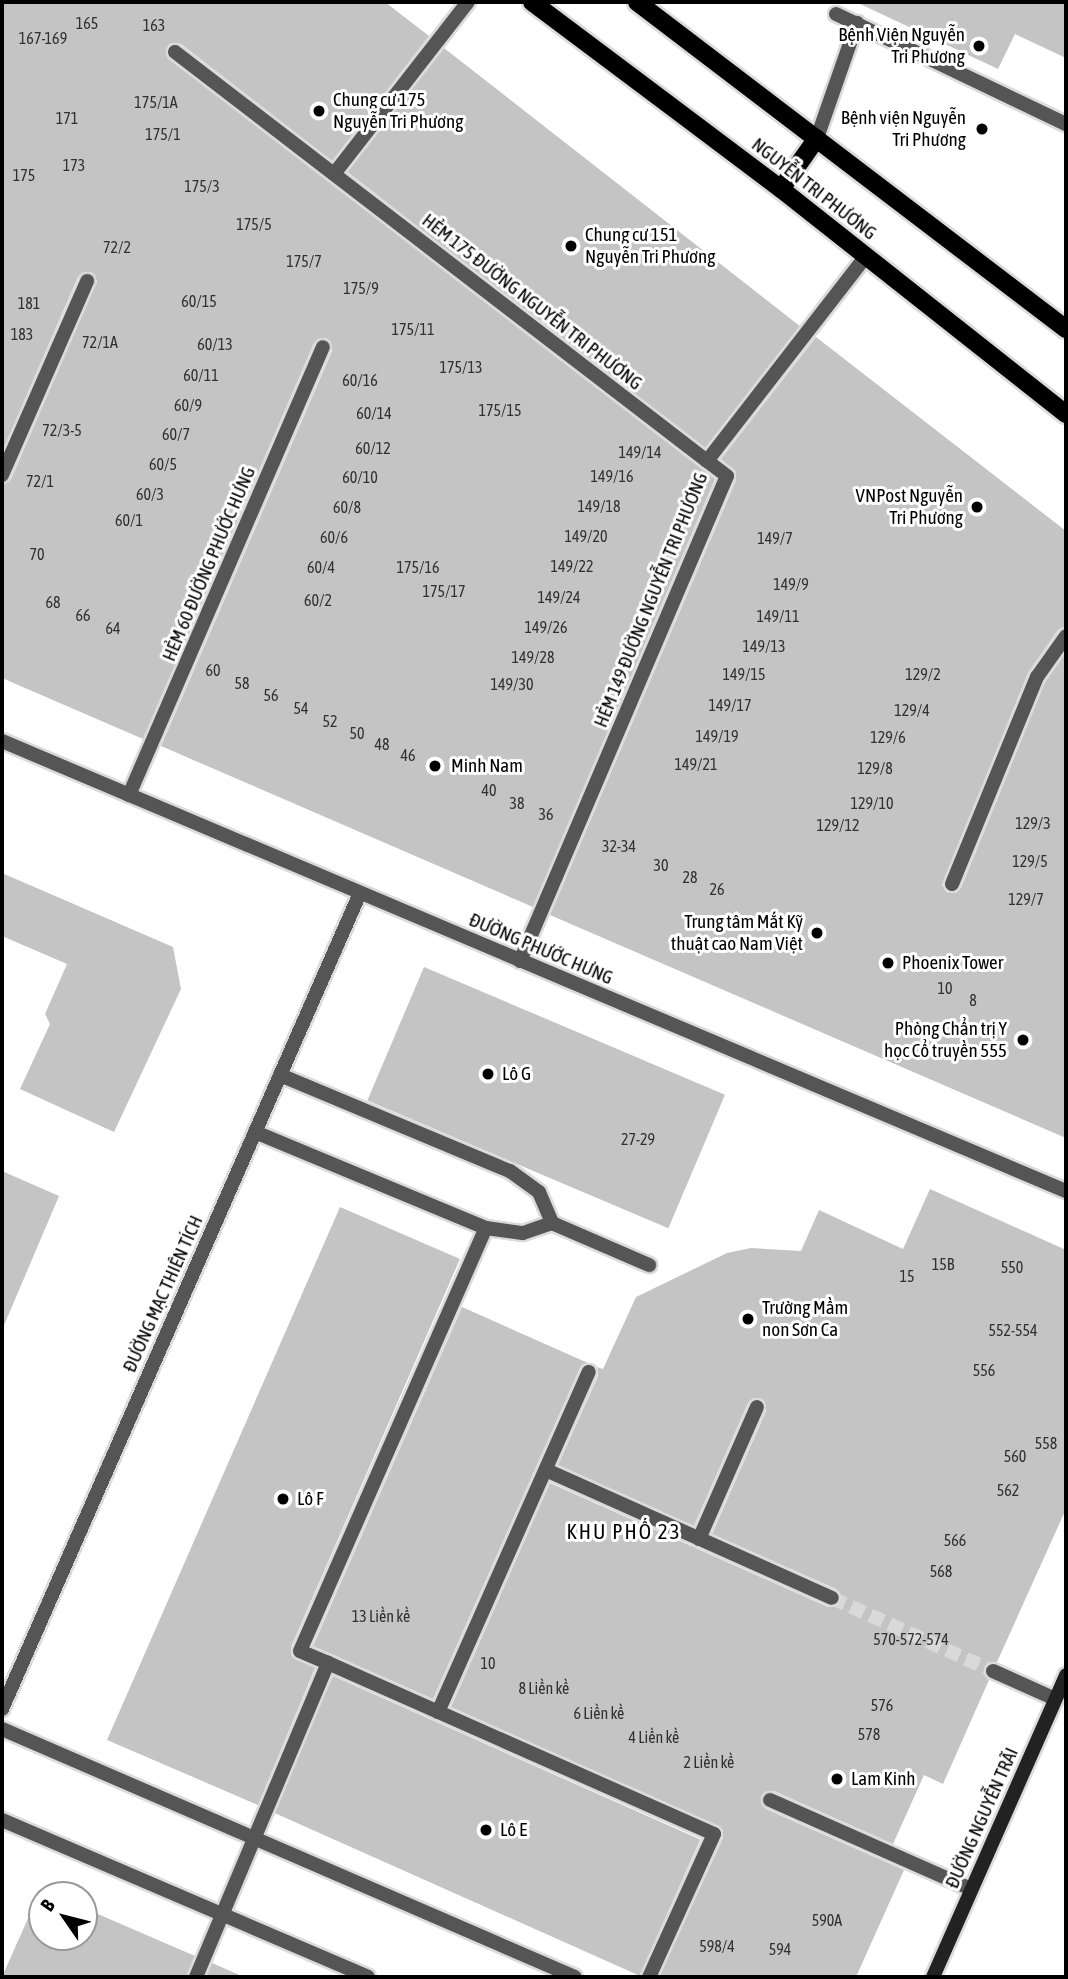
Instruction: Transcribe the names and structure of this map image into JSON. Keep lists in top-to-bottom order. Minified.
{"streets":{"main road":["NGUYỄN TRI PHƯƠNG","ĐƯỜNG NGUYỄN TRÃI"],"street":["HẺM 175 ĐƯỜNG NGUYỄN TRI PHƯƠNG","HẺM 60 ĐƯỜNG PHƯỚC HƯNG","HẺM 149 ĐƯỜNG NGUYỄN TRI PHƯƠNG","ĐƯỜNG PHƯỚC HƯNG","ĐƯỜNG MẠC THIÊN TÍCH"]},"crossings":[["NGUYỄN TRI PHƯƠNG","HẺM 149 ĐƯỜNG NGUYỄN TRI PHƯƠNG"],["HẺM 175 ĐƯỜNG NGUYỄN TRI PHƯƠNG","HẺM 149 ĐƯỜNG NGUYỄN TRI PHƯƠNG"],["HẺM 60 ĐƯỜNG PHƯỚC HƯNG","ĐƯỜNG PHƯỚC HƯNG"],["HẺM 149 ĐƯỜNG NGUYỄN TRI PHƯƠNG","ĐƯỜNG PHƯỚC HƯNG"],["ĐƯỜNG PHƯỚC HƯNG","ĐƯỜNG MẠC THIÊN TÍCH"]],"districts":["KHU PHỐ 23"],"places":["Bệnh Viện Nguyễn Tri Phương","Chung cư 175 Nguyễn Tri Phương","Bệnh viện Nguyễn Tri Phương","Chung cư 151 Nguyễn Tri Phương","VNPost Nguyễn Tri Phương","Minh Nam","Trung tâm Mắt Kỹ thuật cao Nam Việt","Phoenix Tower","Phòng Chẩn trị Y học Cổ truyền 555","Lô G","Trường Mầm non Sơn Ca","Lô F","Lam Kinh","Lô E"],"house_numbers":["165","163","167-169","175/1A","171","175/1","173","175","175/3","175/5","72/2","175/7","175/9","60/15","181","175/11","183","72/1A","60/13","175/13","60/11","60/16","60/9","175/15","60/14","72/3-5","60/7","60/12","149/14","60/5","149/16","60/10","72/1","60/3","149/18","60/8","60/1","149/20","60/6","149/7","70","149/22","60/4","175/16","149/9","175/17","149/24","60/2","68","66","149/11","149/26","64","149/13","149/28","60","149/15","129/2","58","149/30","56","149/17","54","129/4","52","50","149/19","129/6","48","46","149/21","129/8","40","38","129/10","36","129/3","129/12","32-34","129/5","30","28","26","129/7","10","8","27-29","15B","550","15","552-554","556","558","560","562","566","568","13 Liền kề","570-572-574","10","8 Liền kề","576","6 Liền kề","578","4 Liền kề","2 Liền kề","590A","598/4","594"],"north":"top left"}
